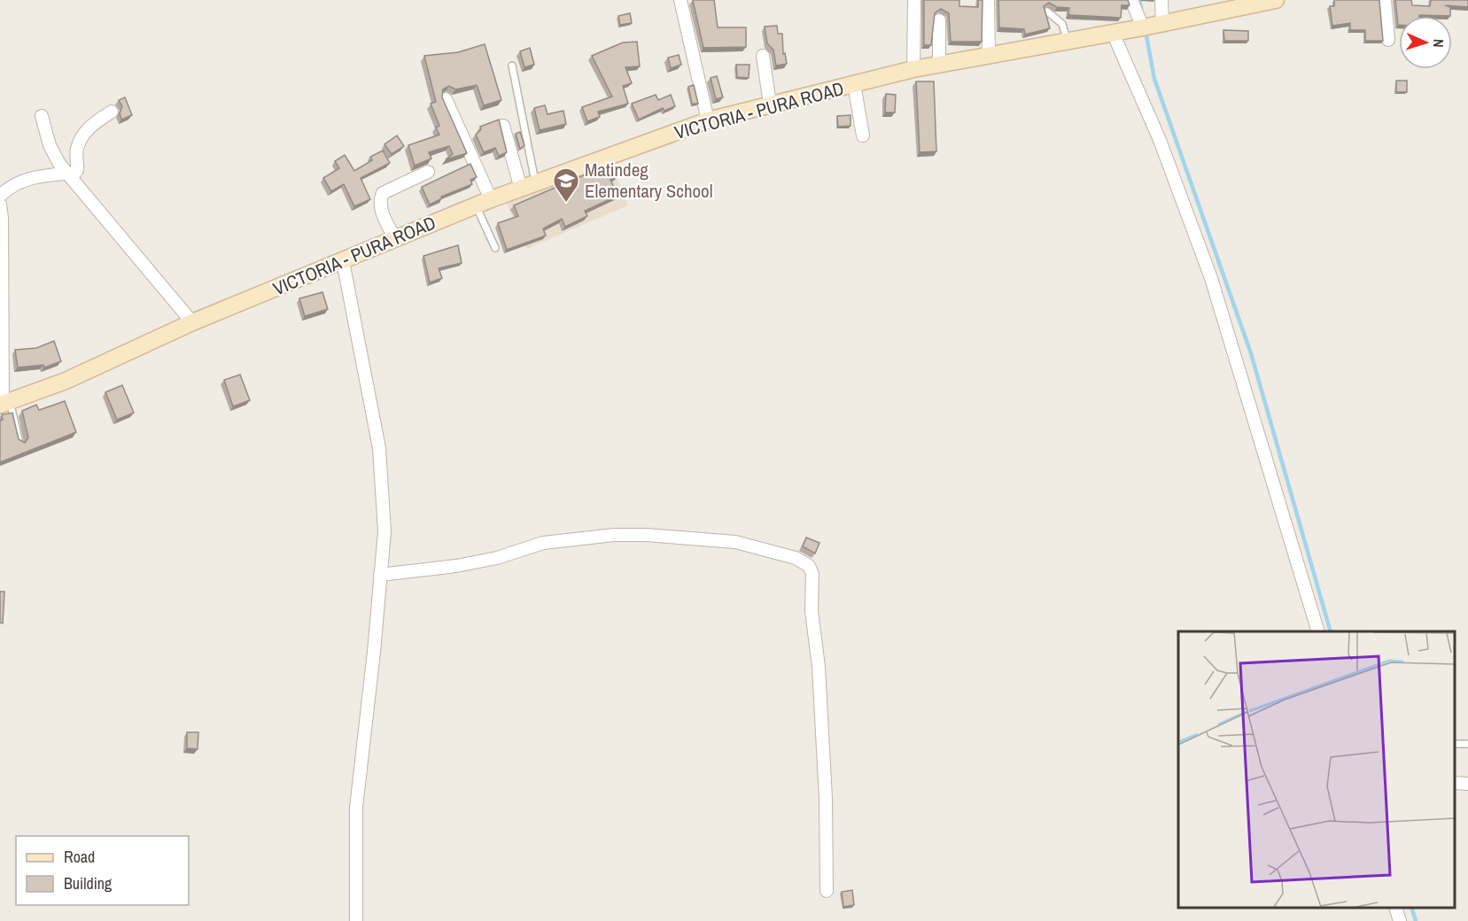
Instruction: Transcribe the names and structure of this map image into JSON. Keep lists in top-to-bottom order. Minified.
{"streets":{"main road":["VICTORIA - PURA ROAD"]},"places":{"school or university":["Matindeg Elementary School"]},"legend":["Road","Building"],"north":"right"}
